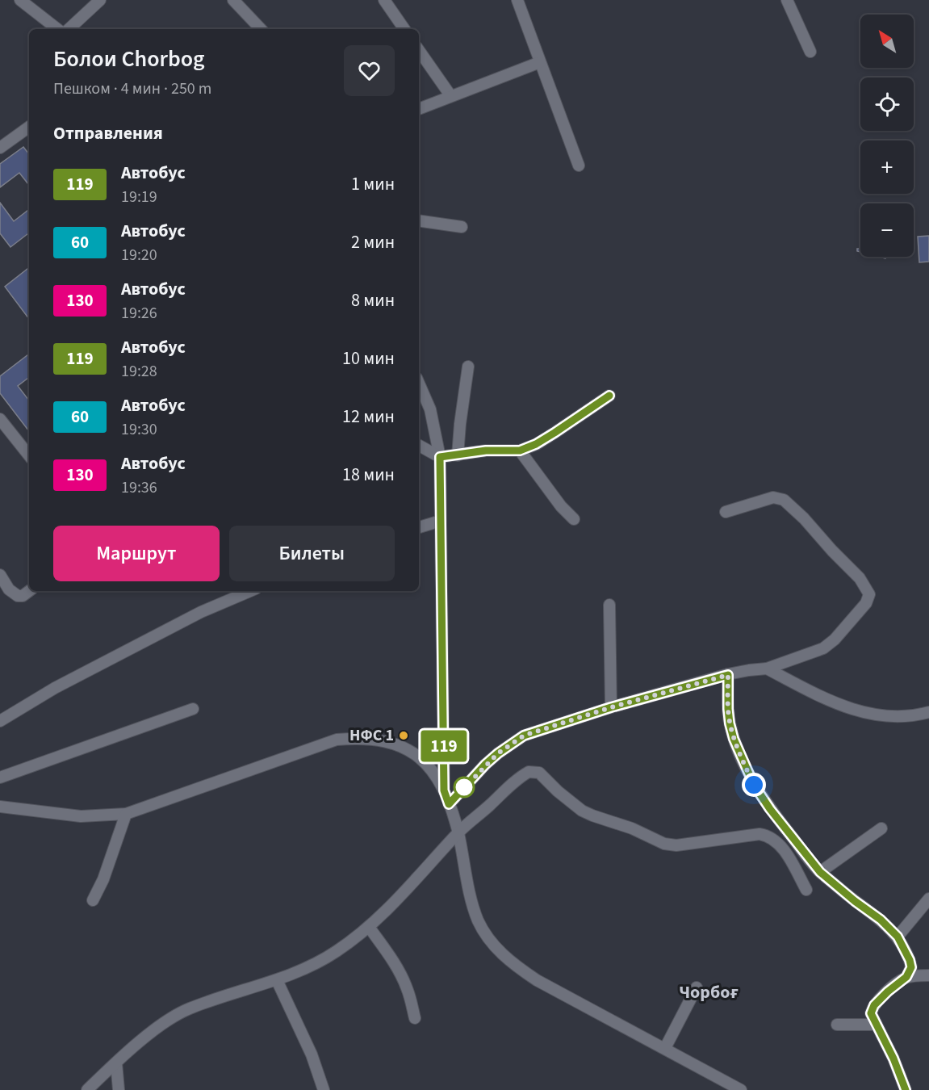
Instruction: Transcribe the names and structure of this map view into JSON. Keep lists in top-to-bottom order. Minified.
{"districts":["Чорбоғ"],"places":["НФС 1"],"lines":["bus line 119"],"north":"top left","page":{"on_map":"119","map_buttons":["+","−"],"heading":[["Болои Chorbog","Пешком · 4 мин · 250 m"],"Отправления"],"list":[{"mark":"119","name":"Автобус","note":"19:19","value":"1 мин"},{"mark":"60","name":"Автобус","note":"19:20","value":"2 мин"},{"mark":"130","name":"Автобус","note":"19:26","value":"8 мин"},{"mark":"119","name":"Автобус","note":"19:28","value":"10 мин"},{"mark":"60","name":"Автобус","note":"19:30","value":"12 мин"},{"mark":"130","name":"Автобус","note":"19:36","value":"18 мин"}],"buttons":["Маршрут","Билеты"]}}
